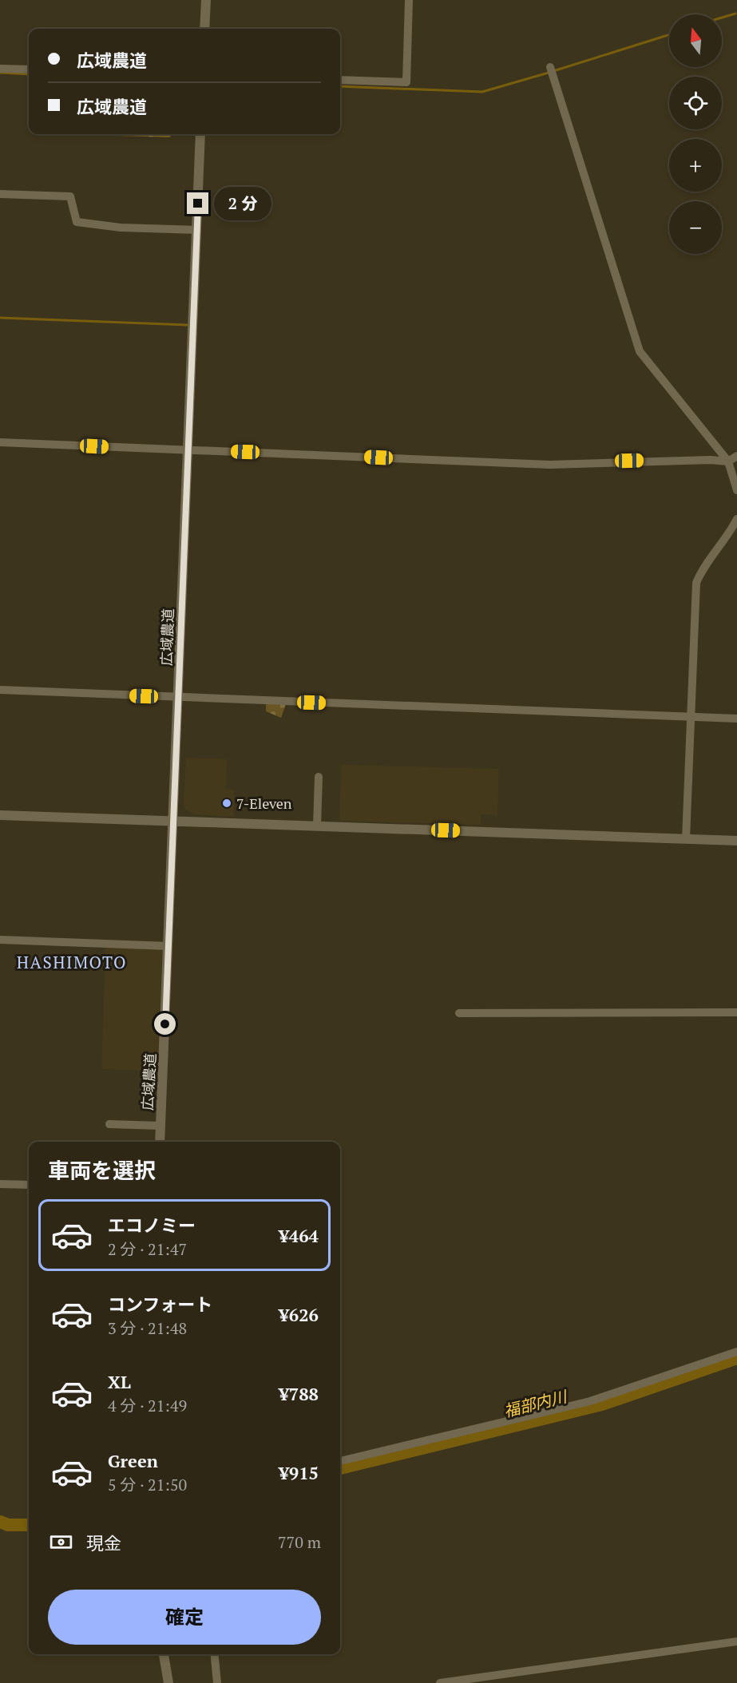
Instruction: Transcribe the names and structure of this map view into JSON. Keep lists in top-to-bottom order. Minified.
{"streets":{"street":["広域農道"]},"districts":["HASHIMOTO"],"water":["福部内川"],"places":["7-Eleven"],"north":"top","page":{"map_buttons":["+","−"],"banner":["広域農道","広域農道"],"bubble":"2 分","heading":"車両を選択","list":[{"name":"エコノミー","note":"2 分 · 21:47","value":"¥464"},{"name":"コンフォート","note":"3 分 · 21:48","value":"¥626"},{"name":"XL","note":"4 分 · 21:49","value":"¥788"},{"name":"Green","note":"5 分 · 21:50","value":"¥915"}],"pay":["現金","770 m"],"buttons":"確定"}}
